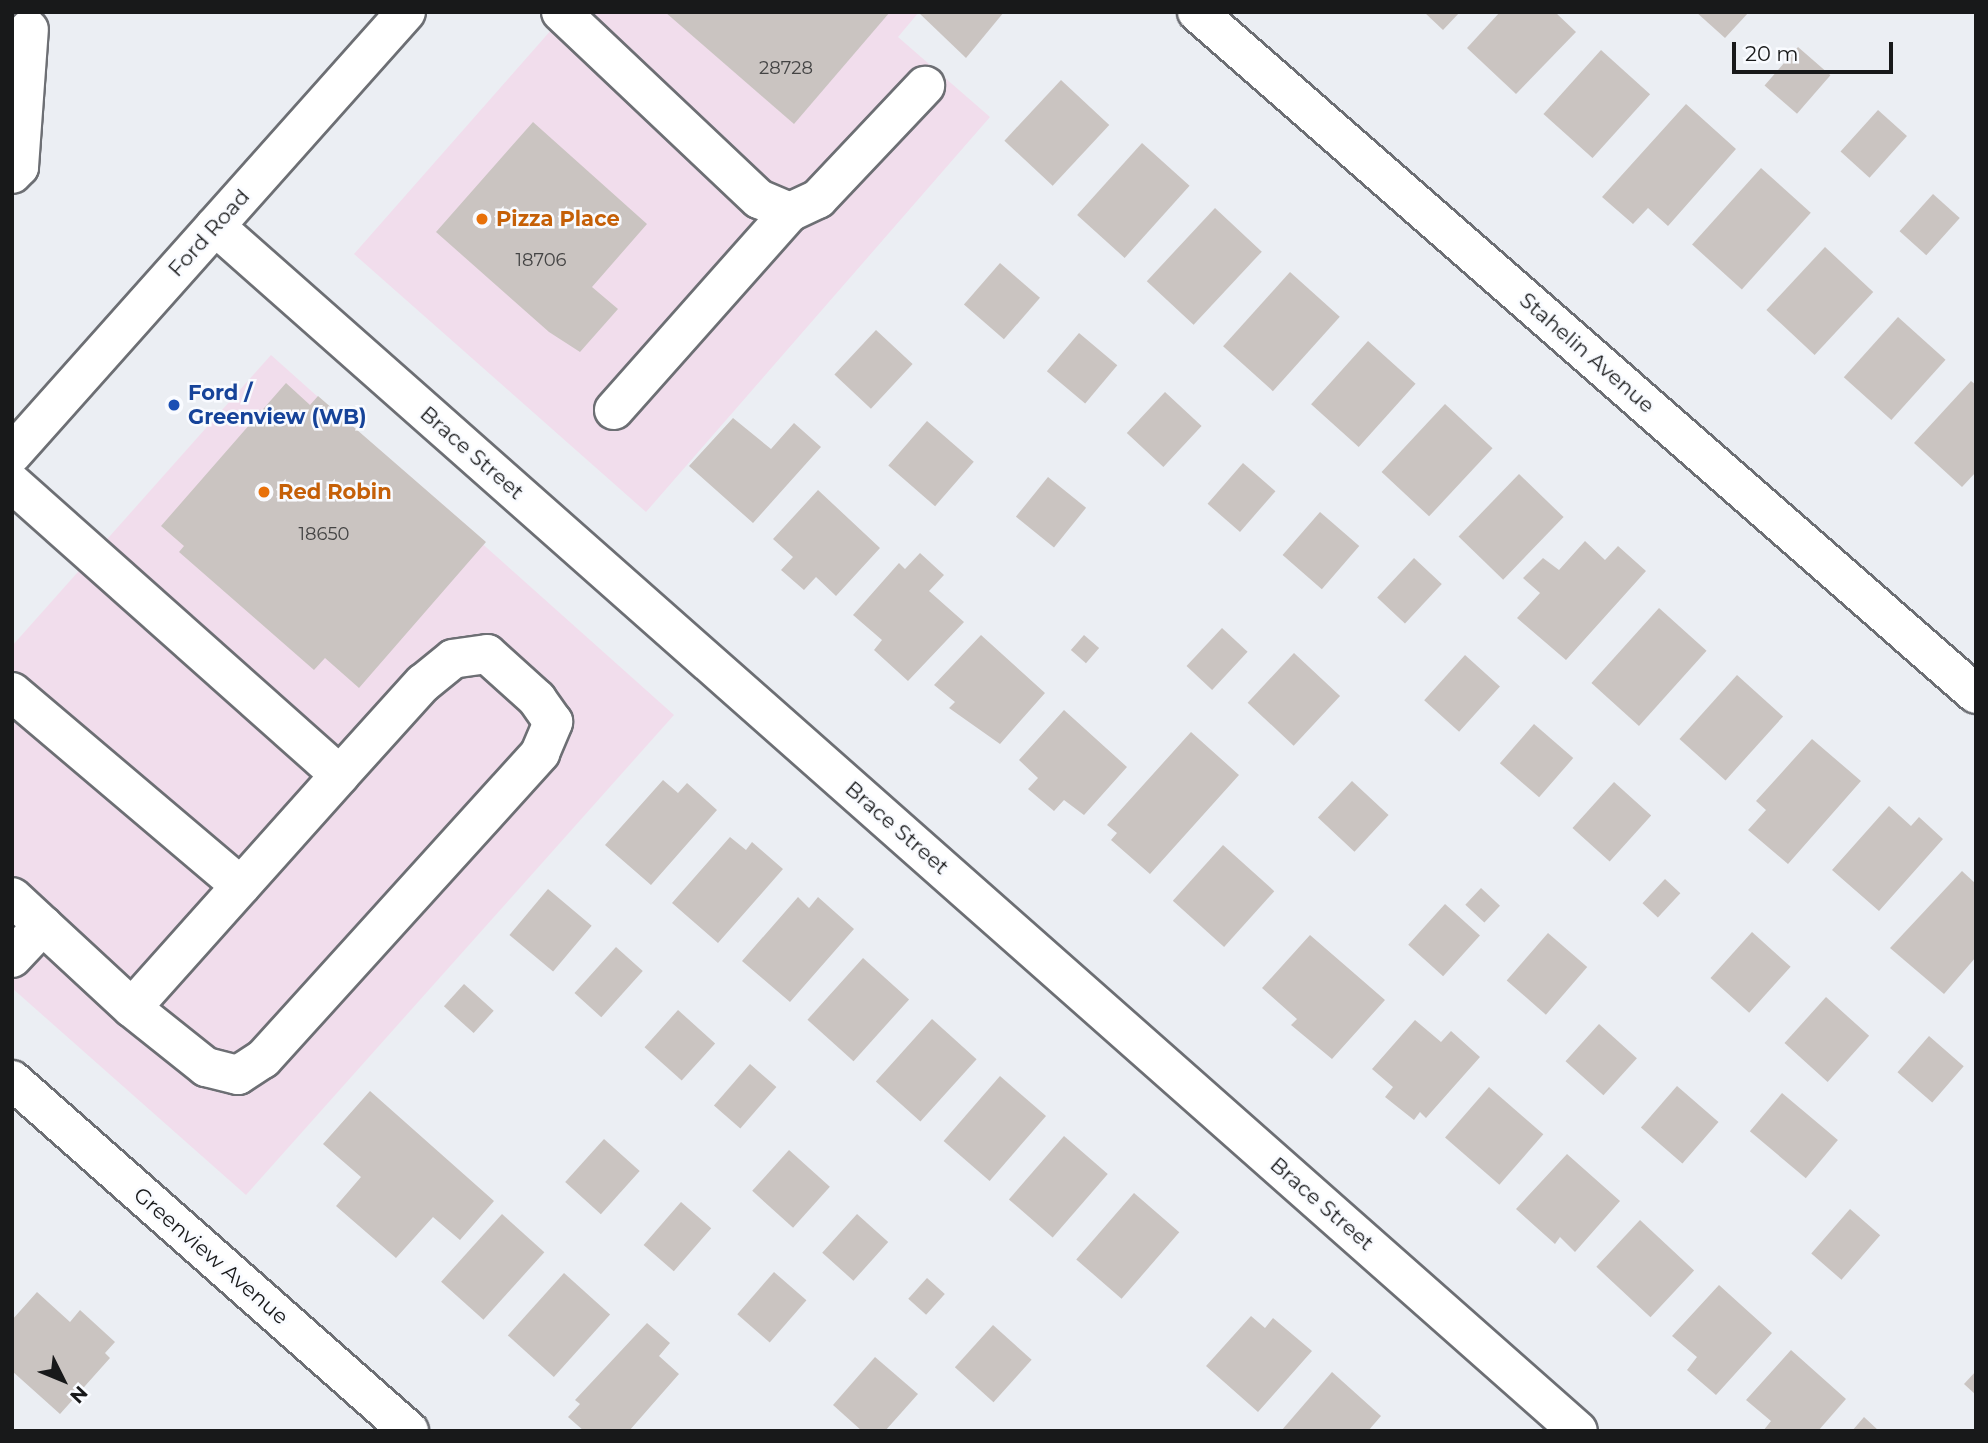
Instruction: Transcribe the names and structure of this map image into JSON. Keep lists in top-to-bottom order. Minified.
{"streets":{"street":["Ford Road","Stahelin Avenue","Brace Street","Greenview Avenue"]},"crossings":[["Ford Road","Brace Street"]],"places":["Pizza Place","Ford / Greenview (WB)","Red Robin"],"house_numbers":["28728","18706","18650"],"scale_bar":"20 m","north":"bottom right"}
